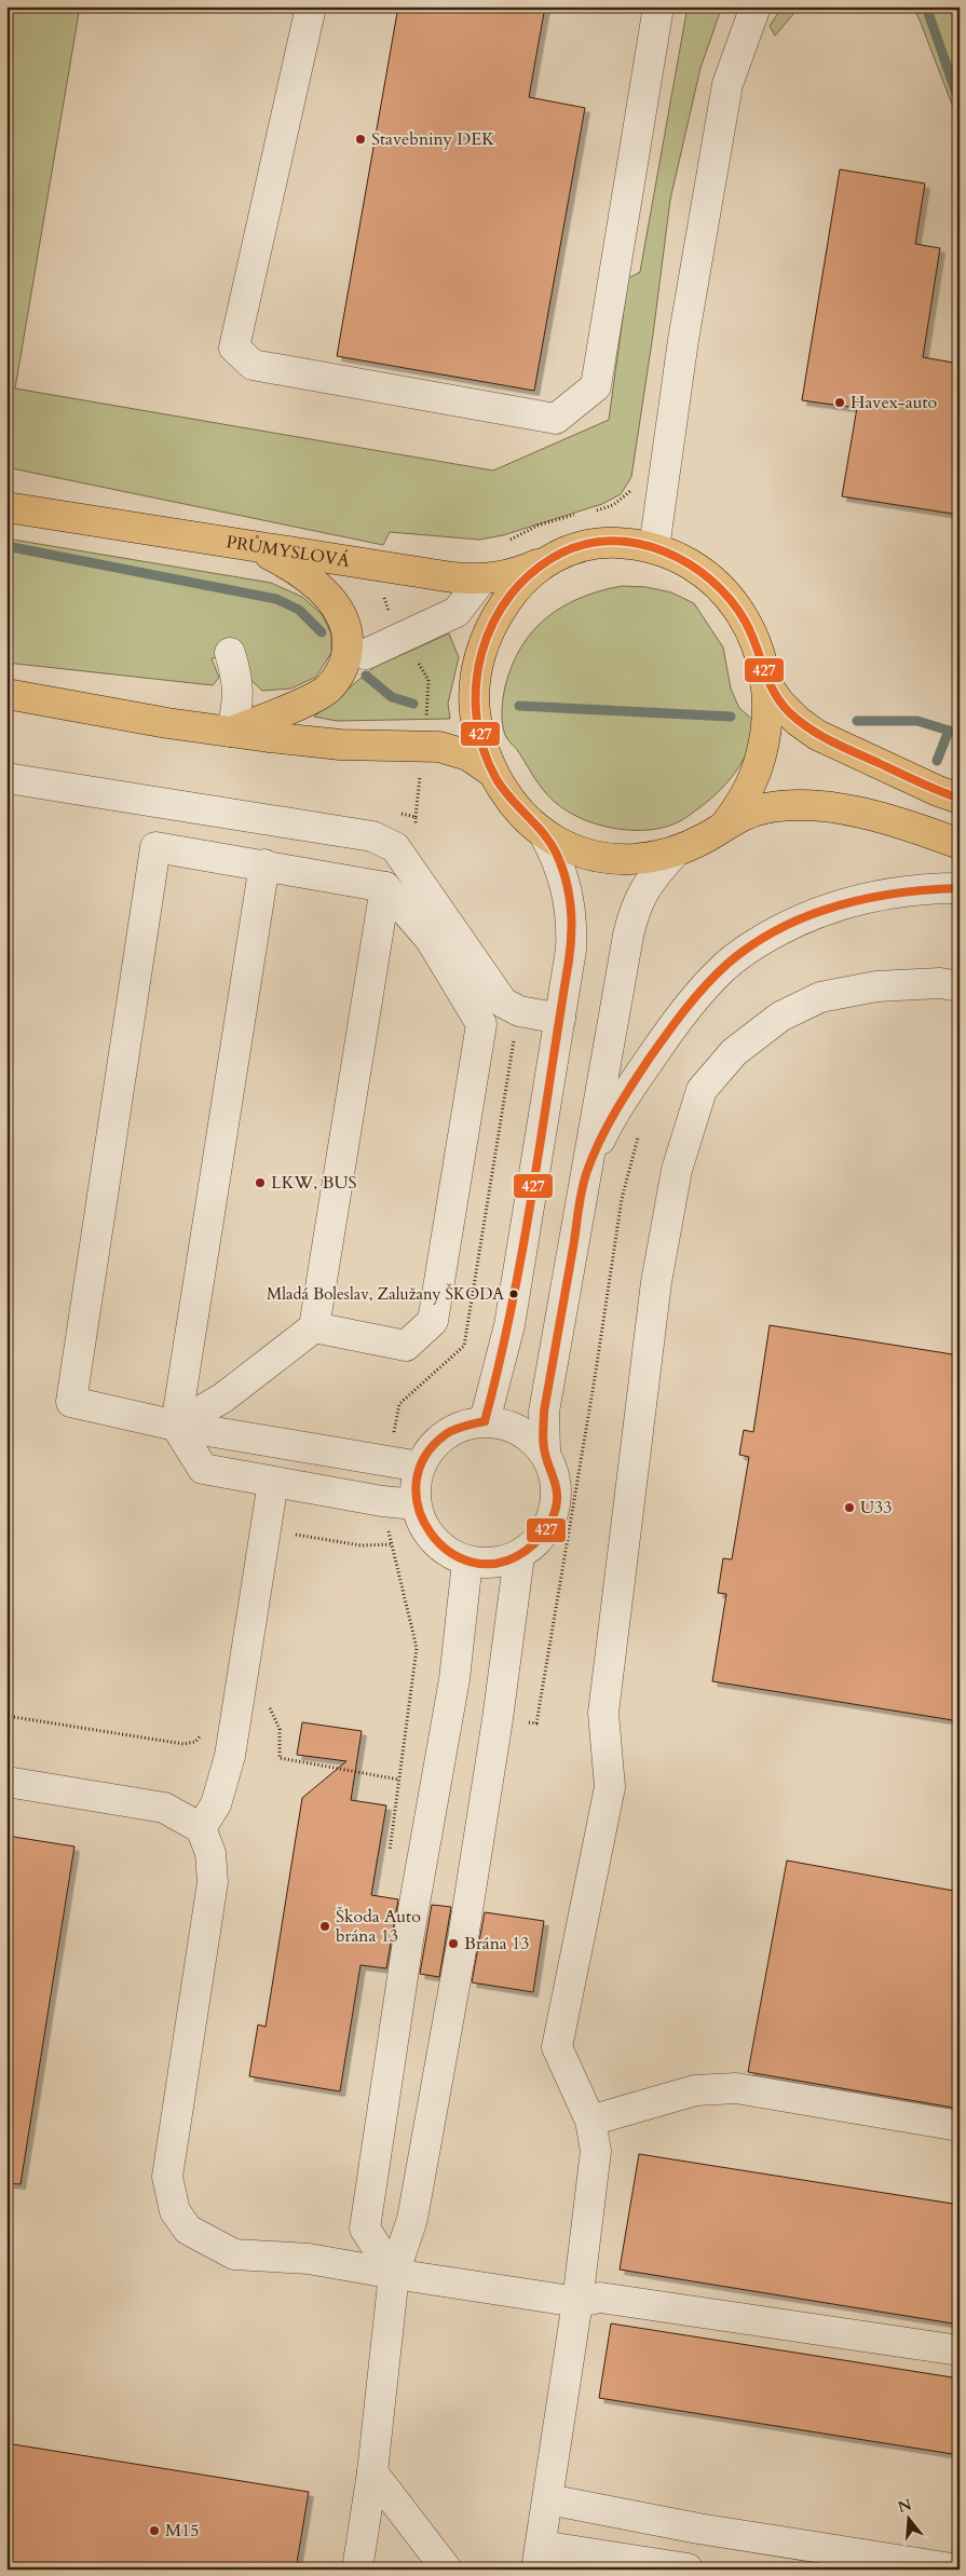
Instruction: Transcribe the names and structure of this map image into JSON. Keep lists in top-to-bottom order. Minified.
{"streets":{"main road":["PRŮMYSLOVÁ"]},"places":["Stavebniny DEK","Havex-auto","LKW, BUS","Mladá Boleslav, Zalužany ŠKODA","U33","Škoda Auto brána 13","Brána 13","M15"],"lines":["transit line 427"],"north":"top"}
